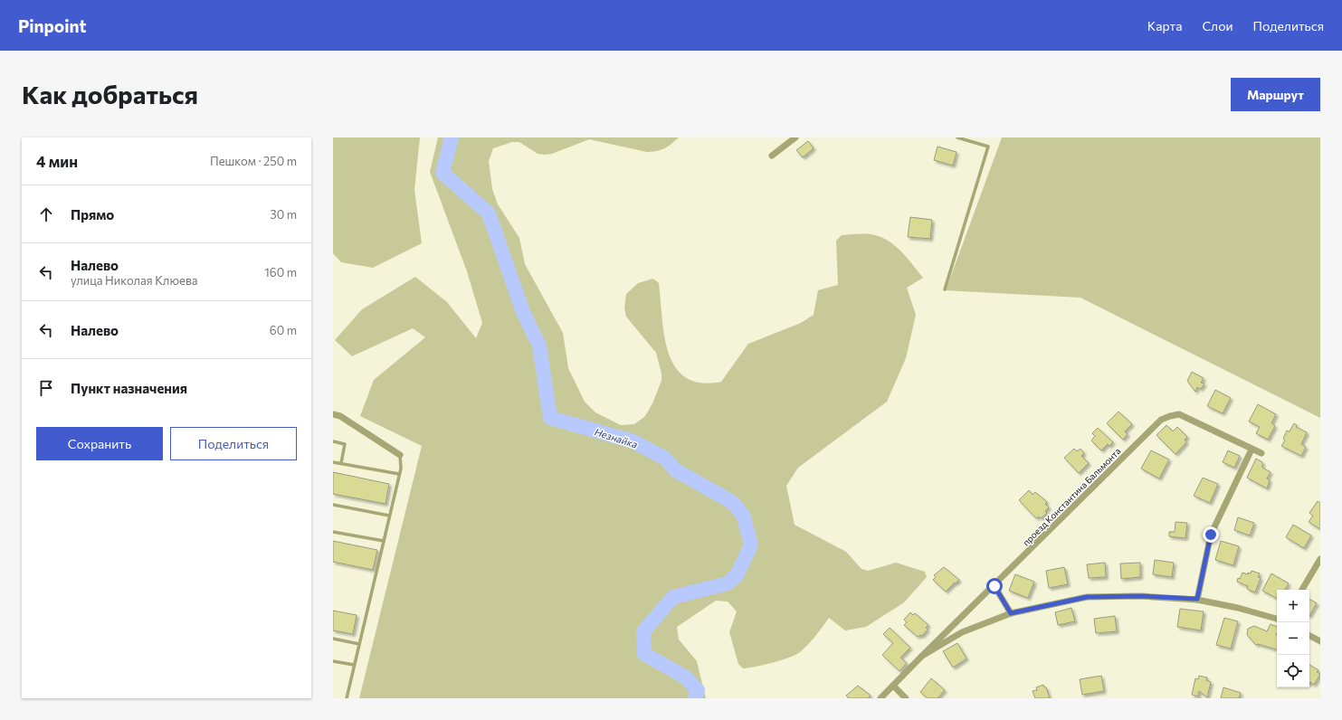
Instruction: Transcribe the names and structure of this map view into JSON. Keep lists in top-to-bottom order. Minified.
{"streets":{"street":["проезд Константина Бальмонта"]},"water":["Незнайка"],"page":{"header":"Pinpoint","nav":["Карта","Слои","Поделиться"],"buttons":["Маршрут",["Сохранить","Поделиться"]],"title":"Как добраться","heading":["4 мин","Пешком · 250 m"],"list":[["Прямо","30 m"],["Налево","улица Николая Клюева","160 m"],["Налево","60 m"],"Пункт назначения"],"map_buttons":["+","−"]}}
